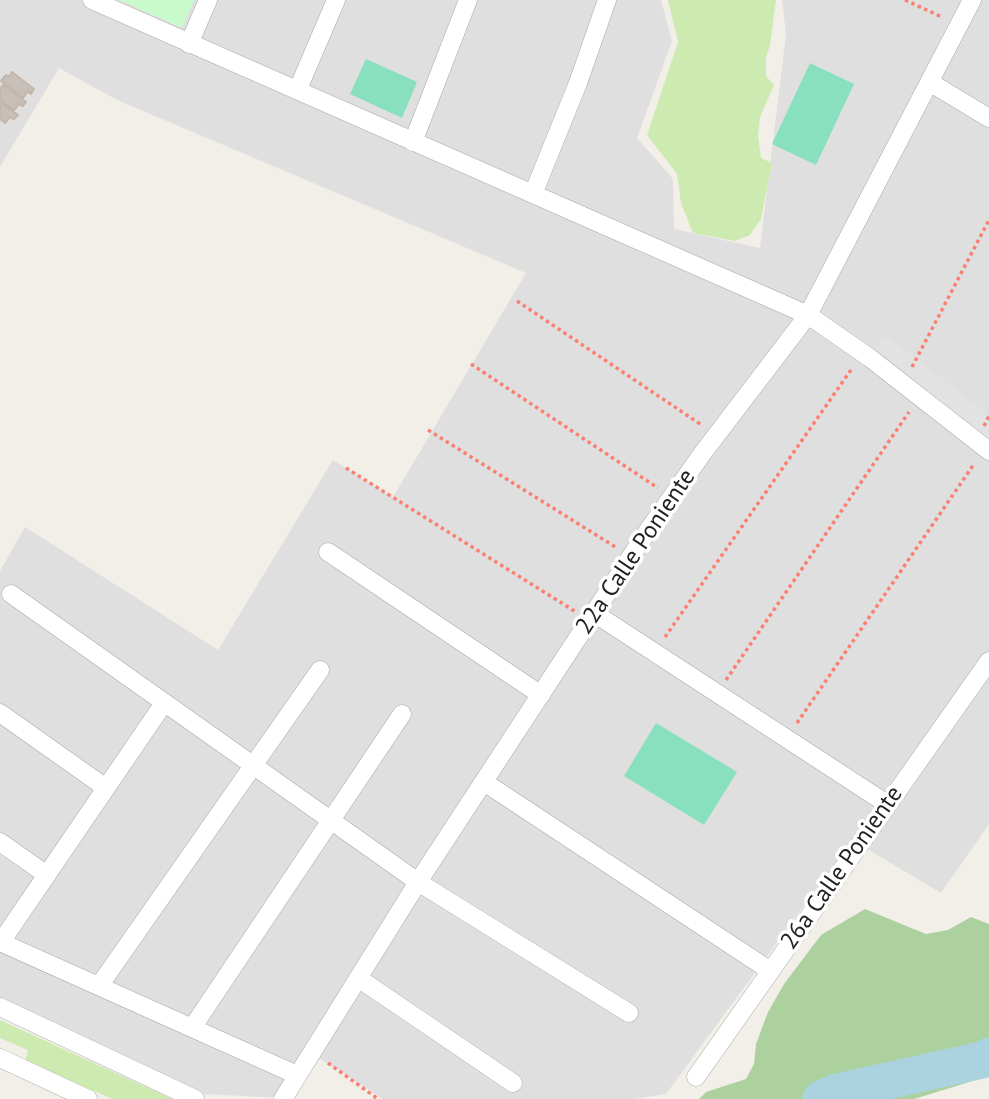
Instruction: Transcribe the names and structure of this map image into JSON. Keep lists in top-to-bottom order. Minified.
{"streets":{"street":["22a Calle Poniente","26a Calle Poniente"]}}
